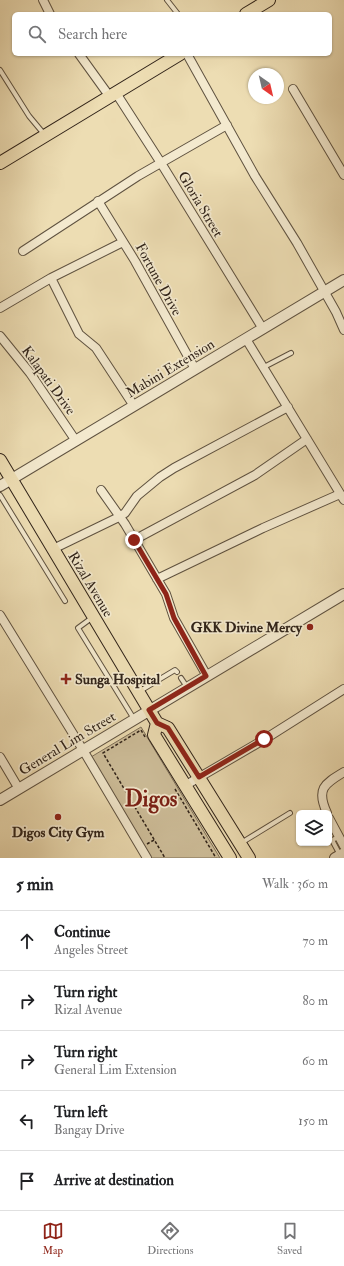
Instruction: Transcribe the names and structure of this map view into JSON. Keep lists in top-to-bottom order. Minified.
{"streets":{"main road":["Rizal Avenue"],"street":["Gloria Street","Fortune Drive","Mabini Extension","Kalapati Drive","General Lim Street"]},"crossings":[["Gloria Street","Mabini Extension"],["Fortune Drive","Mabini Extension"],["Mabini Extension","Kalapati Drive"],["Mabini Extension","Rizal Avenue"],["Rizal Avenue","General Lim Street"]],"districts":["Digos"],"places":{"other":["GKK Divine Mercy","Digos City Gym"],"health":["Sunga Hospital"]},"north":"bottom right","page":{"search":"Search here","heading":["5 min","Walk · 360 m"],"list":[["Continue","Angeles Street","70 m"],["Turn right","Rizal Avenue","80 m"],["Turn right","General Lim Extension","60 m"],["Turn left","Bangay Drive","150 m"],"Arrive at destination"],"nav":["Map","Directions","Saved"]}}
